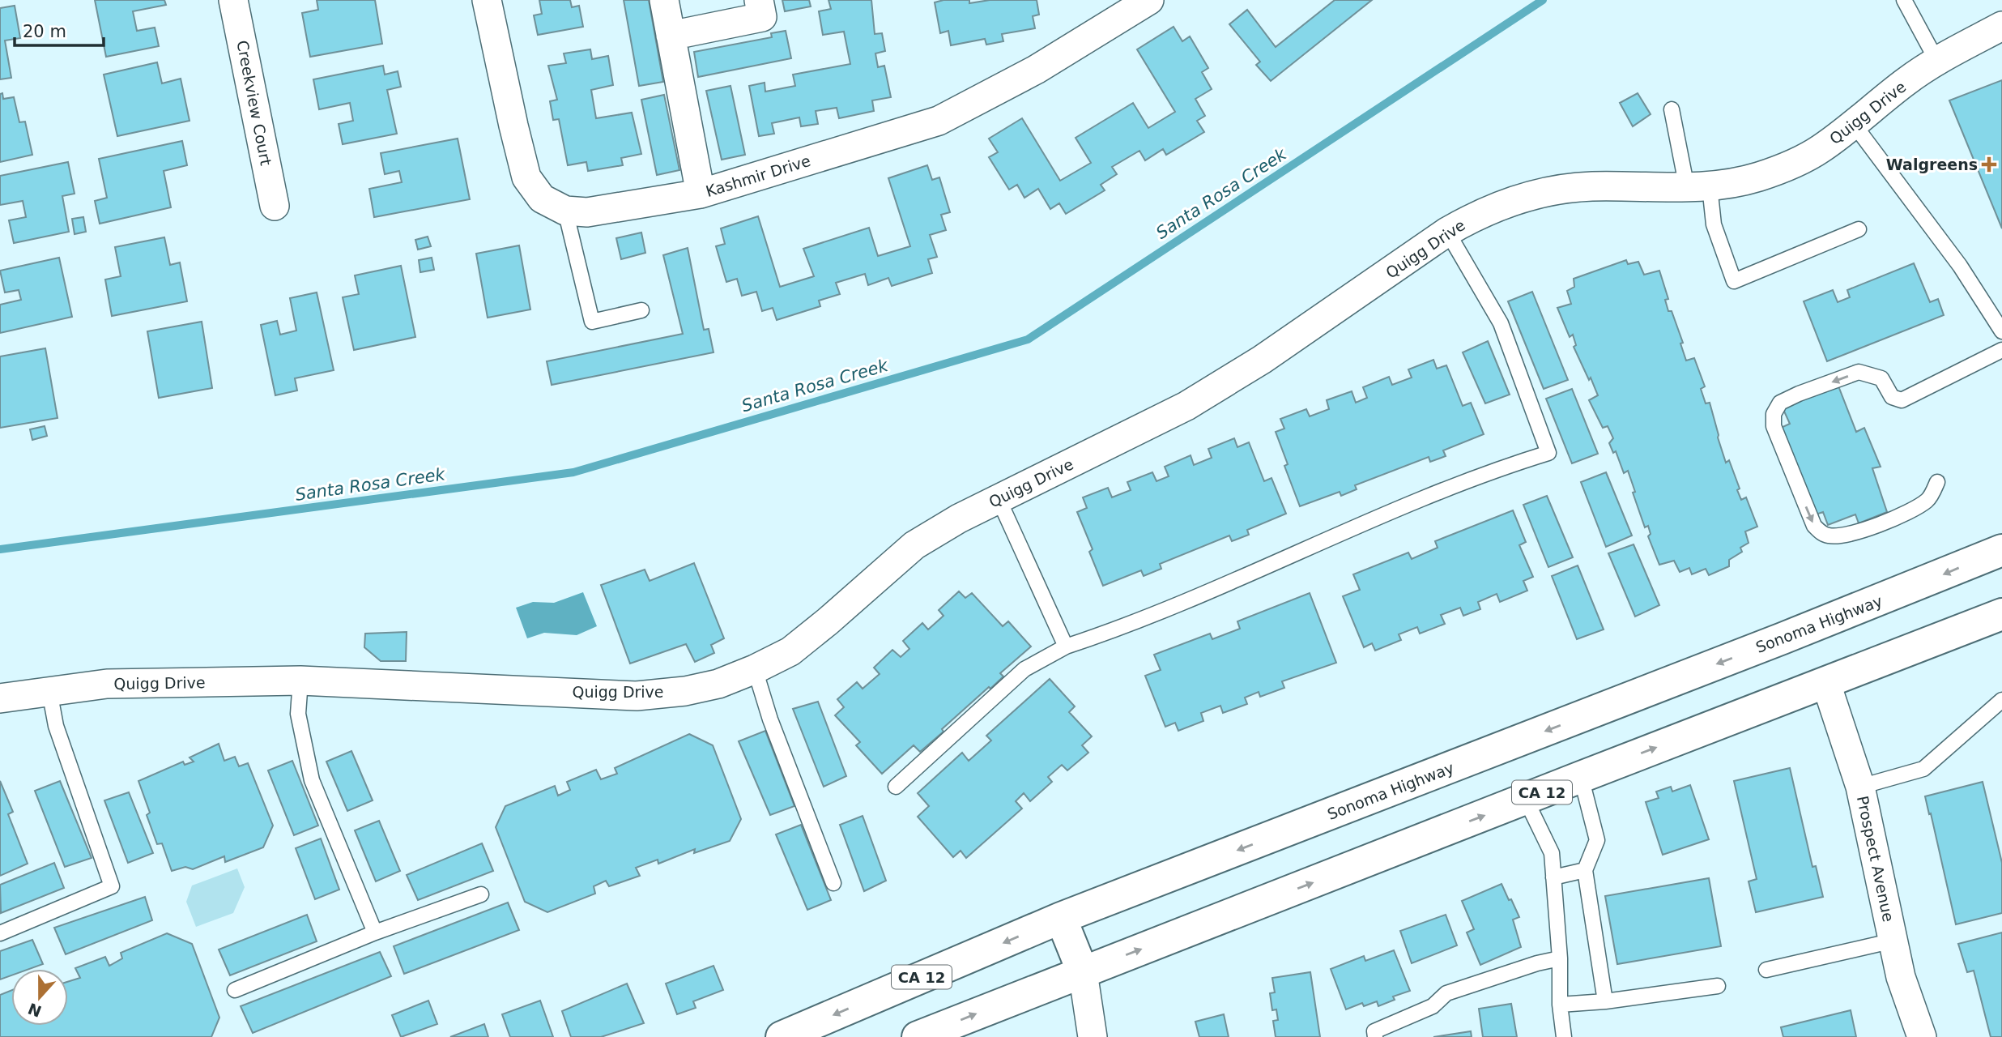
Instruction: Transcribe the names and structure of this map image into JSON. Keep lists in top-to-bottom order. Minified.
{"streets":{"main road":["Sonoma Highway","CA 12"],"street":["Creekview Court","Quigg Drive","Kashmir Drive","Prospect Avenue"]},"crossings":[["CA 12","Prospect Avenue"]],"water":["Santa Rosa Creek"],"places":{"health":["Walgreens"]},"scale_bar":"20 m","north":"bottom"}
